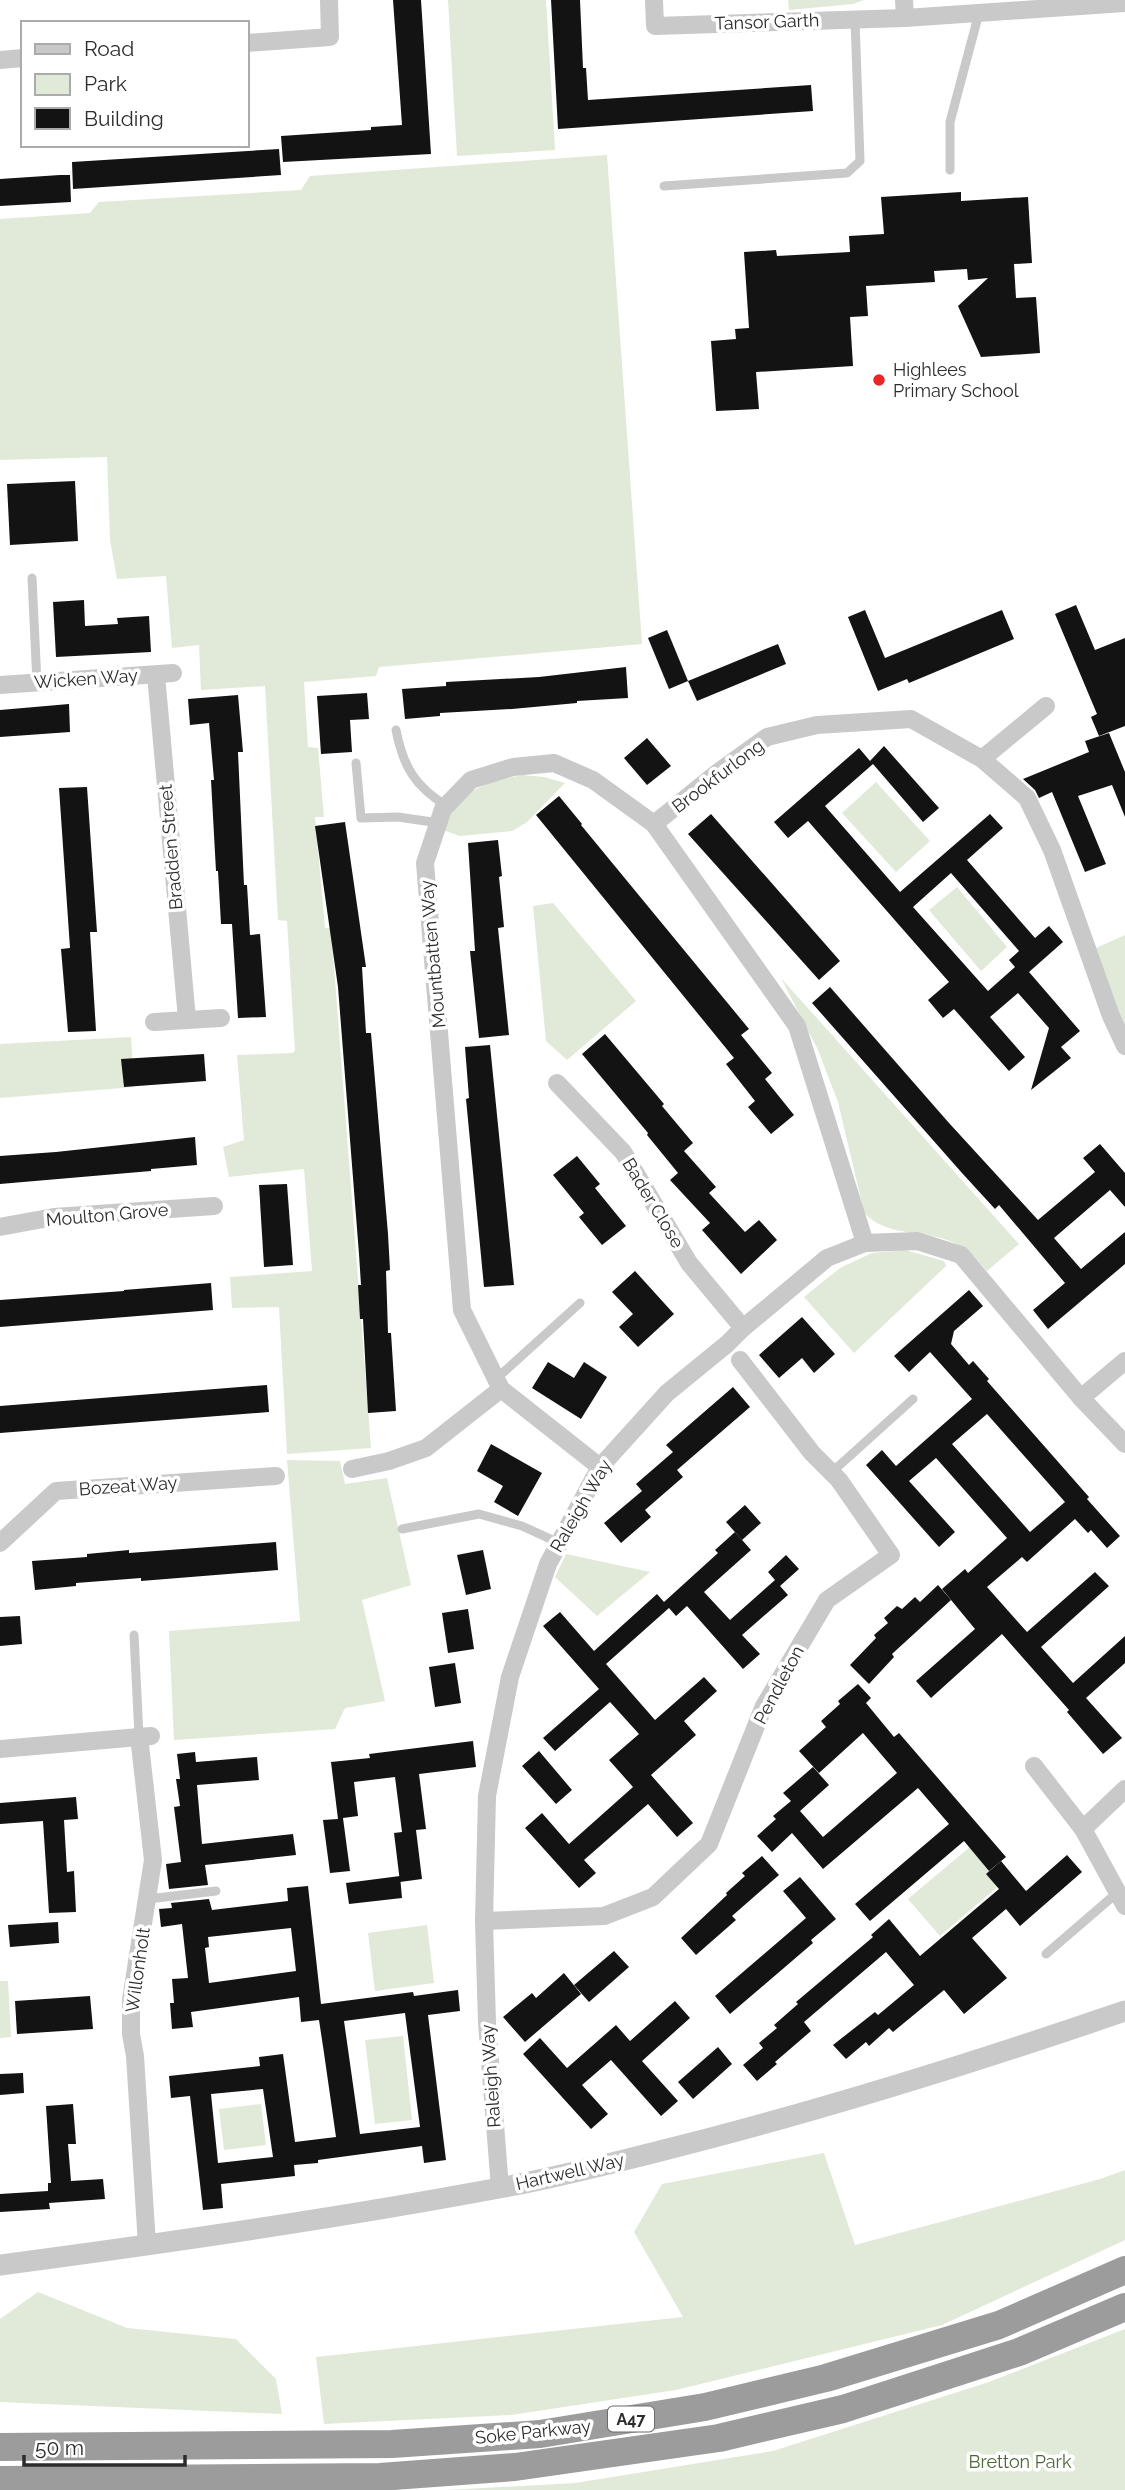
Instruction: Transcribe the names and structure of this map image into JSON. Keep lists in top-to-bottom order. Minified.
{"streets":{"highway":["A47","Soke Parkway"],"street":["Tansor Garth","Wicken Way","Brookfurlong","Bradden Street","Mountbatten Way","Bader Close","Moulton Grove","Bozeat Way","Raleigh Way","Pendleton","Willonholt","Hartwell Way"]},"crossings":[["Wicken Way","Bradden Street"],["Brookfurlong","Mountbatten Way"],["Mountbatten Way","Raleigh Way"],["Bader Close","Raleigh Way"],["Raleigh Way","Pendleton"],["Raleigh Way","Hartwell Way"],["Willonholt","Hartwell Way"],["A47","Soke Parkway"]],"parks":["Bretton Park"],"places":["Highlees Primary School"],"legend":["Road","Park","Building"],"scale_bar":"50 m"}
